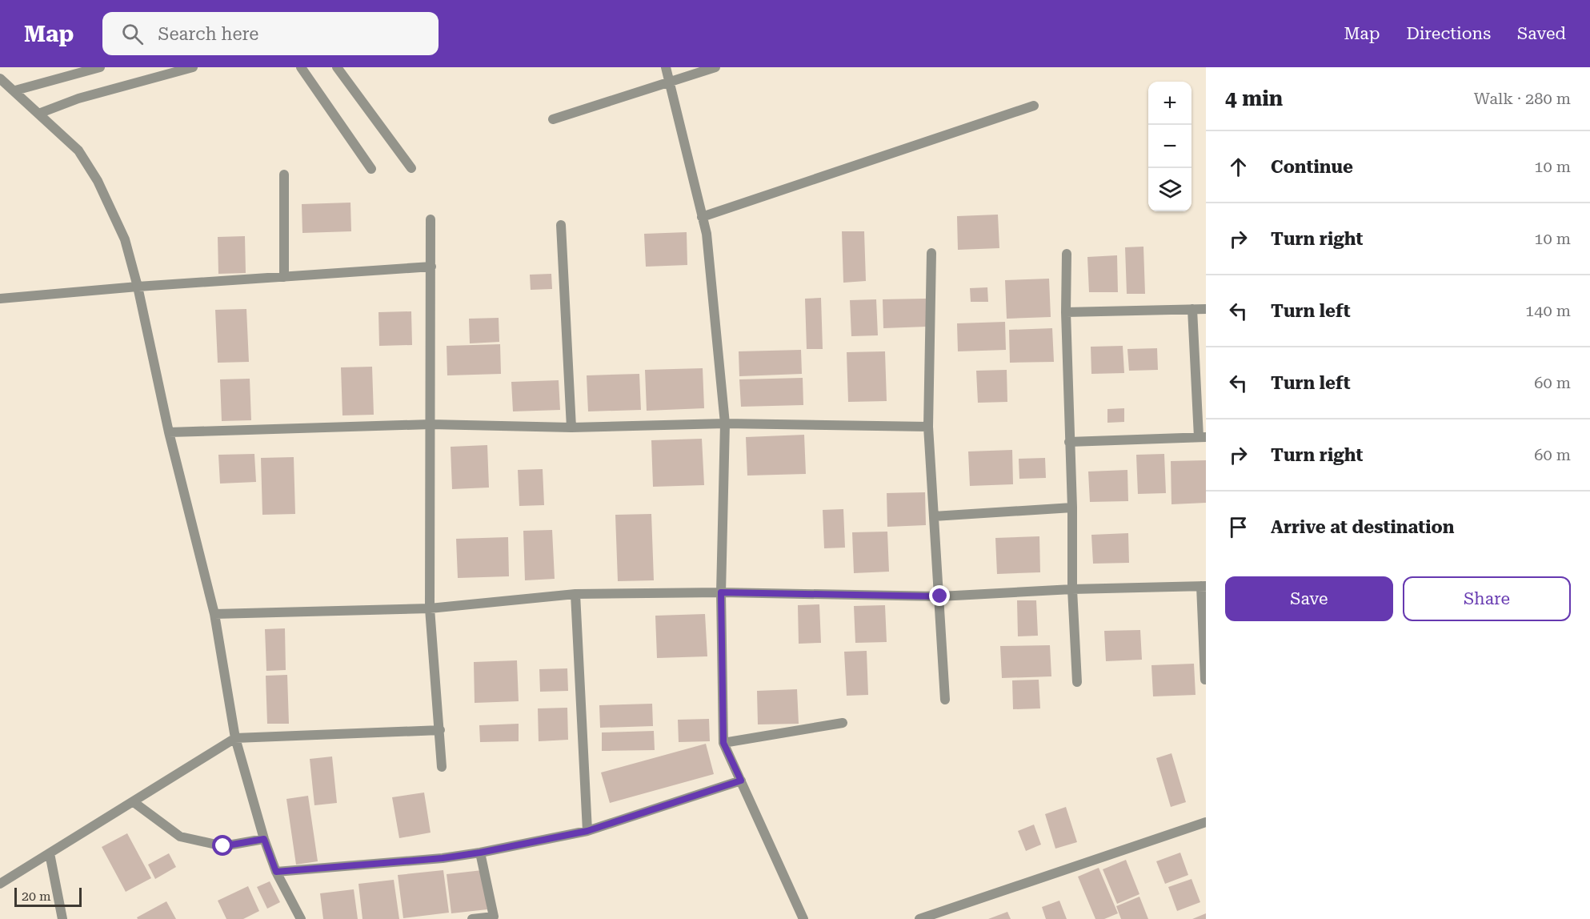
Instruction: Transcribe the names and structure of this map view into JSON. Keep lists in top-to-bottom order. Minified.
{"scale_bar":"20 m","page":{"header":"Map","search":"Search here","nav":["Map","Directions","Saved"],"heading":["4 min","Walk · 280 m"],"map_buttons":["+","−"],"list":[["Continue","10 m"],["Turn right","10 m"],["Turn left","140 m"],["Turn left","60 m"],["Turn right","60 m"],"Arrive at destination"],"buttons":["Save","Share"],"scale":"20 m"}}
